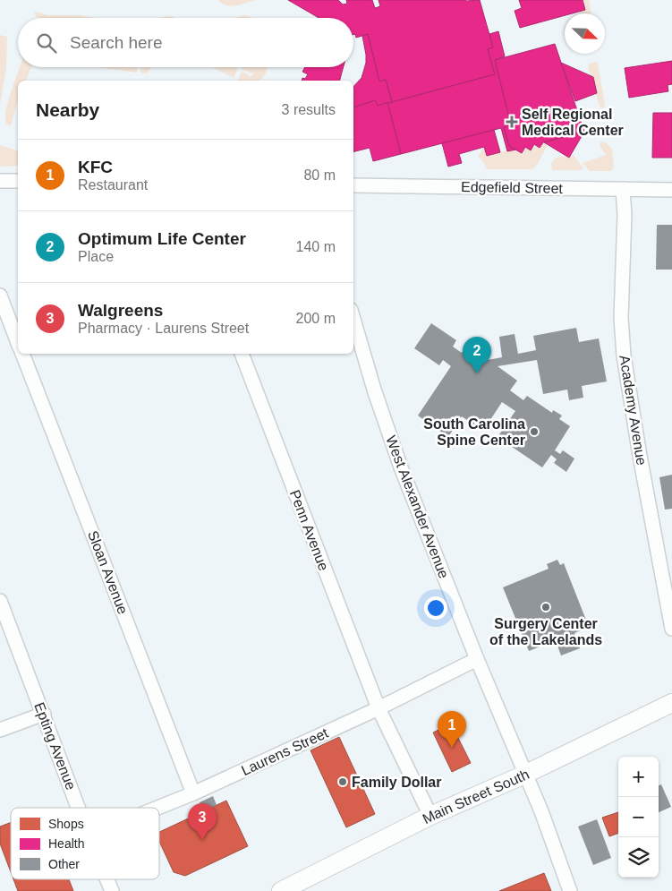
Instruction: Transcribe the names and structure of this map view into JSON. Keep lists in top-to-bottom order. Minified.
{"streets":{"main road":["Main Street South"],"street":["Edgefield Street","Academy Avenue","West Alexander Avenue","Penn Avenue","Sloan Avenue","Epting Avenue","Laurens Street"]},"crossings":[["Edgefield Street","Academy Avenue"],["West Alexander Avenue","Laurens Street"],["West Alexander Avenue","Main Street South"],["Penn Avenue","Laurens Street"],["Penn Avenue","Main Street South"],["Sloan Avenue","Laurens Street"]],"places":{"health":["Self Regional Medical Center"],"other":["South Carolina Spine Center","Surgery Center of the Lakelands","Family Dollar"]},"legend":["Shops","Health","Other"],"north":"bottom right","page":{"search":"Search here","heading":["Nearby","3 results"],"list":[{"mark":"1","name":"KFC","note":"Restaurant","value":"80 m"},{"mark":"2","name":"Optimum Life Center","note":"Place","value":"140 m"},{"mark":"3","name":"Walgreens","note":"Pharmacy · Laurens Street","value":"200 m"}],"pins":["2","1","3"],"map_buttons":["+","−"]}}
